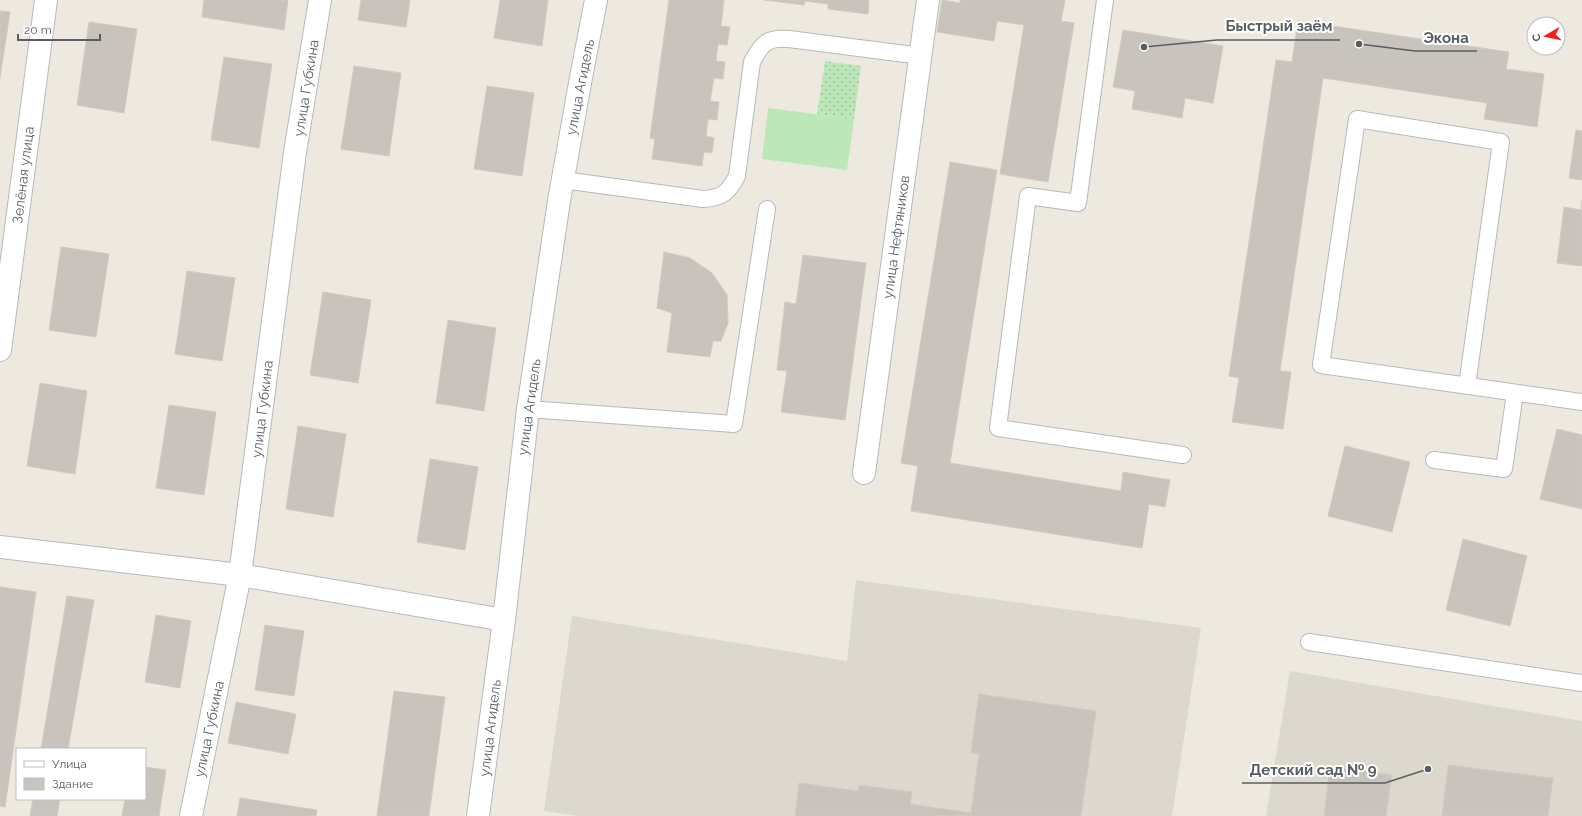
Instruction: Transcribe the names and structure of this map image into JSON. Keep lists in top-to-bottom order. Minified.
{"streets":{"street":["улица Агидель","улица Губкина","Зелёная улица","улица Нефтяников"]},"places":["Экона","Быстрый заём","Детский сад № 9"],"legend":["Улица","Здание"],"scale_bar":"20 m","north":"left"}
